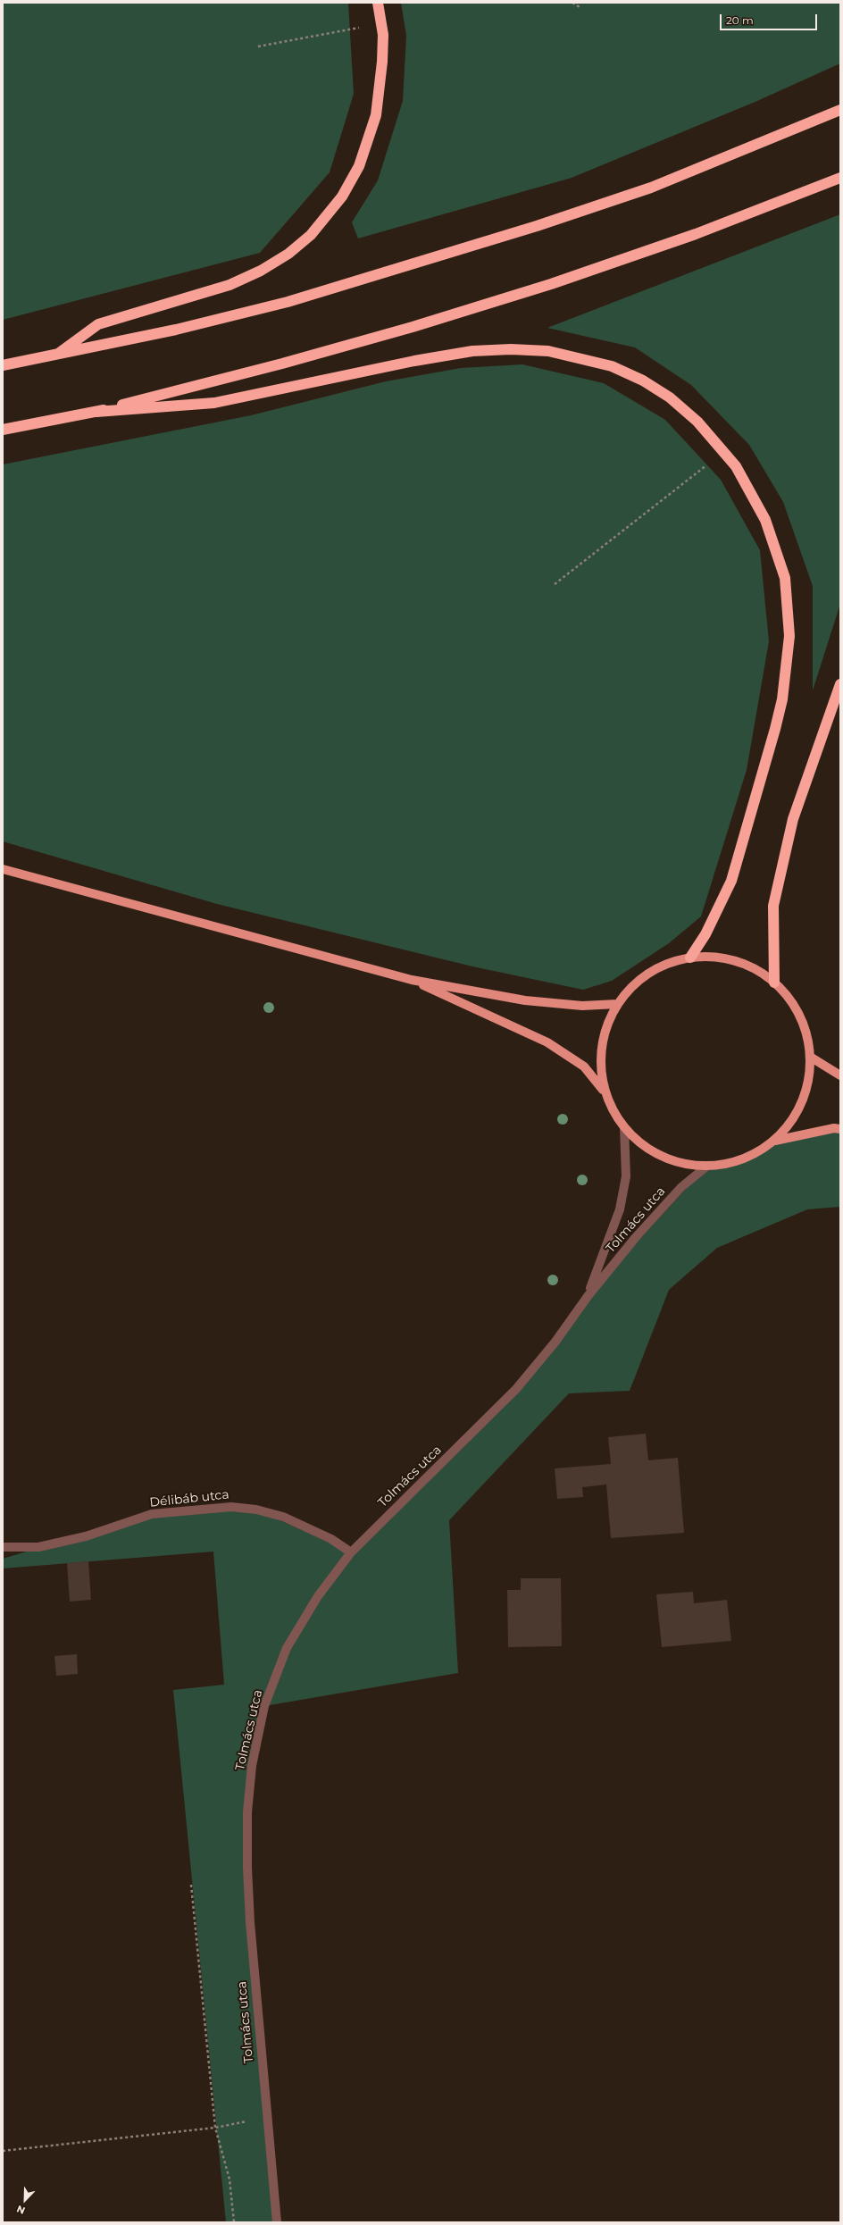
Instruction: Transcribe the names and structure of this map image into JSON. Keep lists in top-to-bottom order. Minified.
{"streets":{"street":["Tolmács utca","Délibáb utca"]},"crossings":[["Tolmács utca","Délibáb utca"]],"scale_bar":"20 m","north":"bottom left"}
